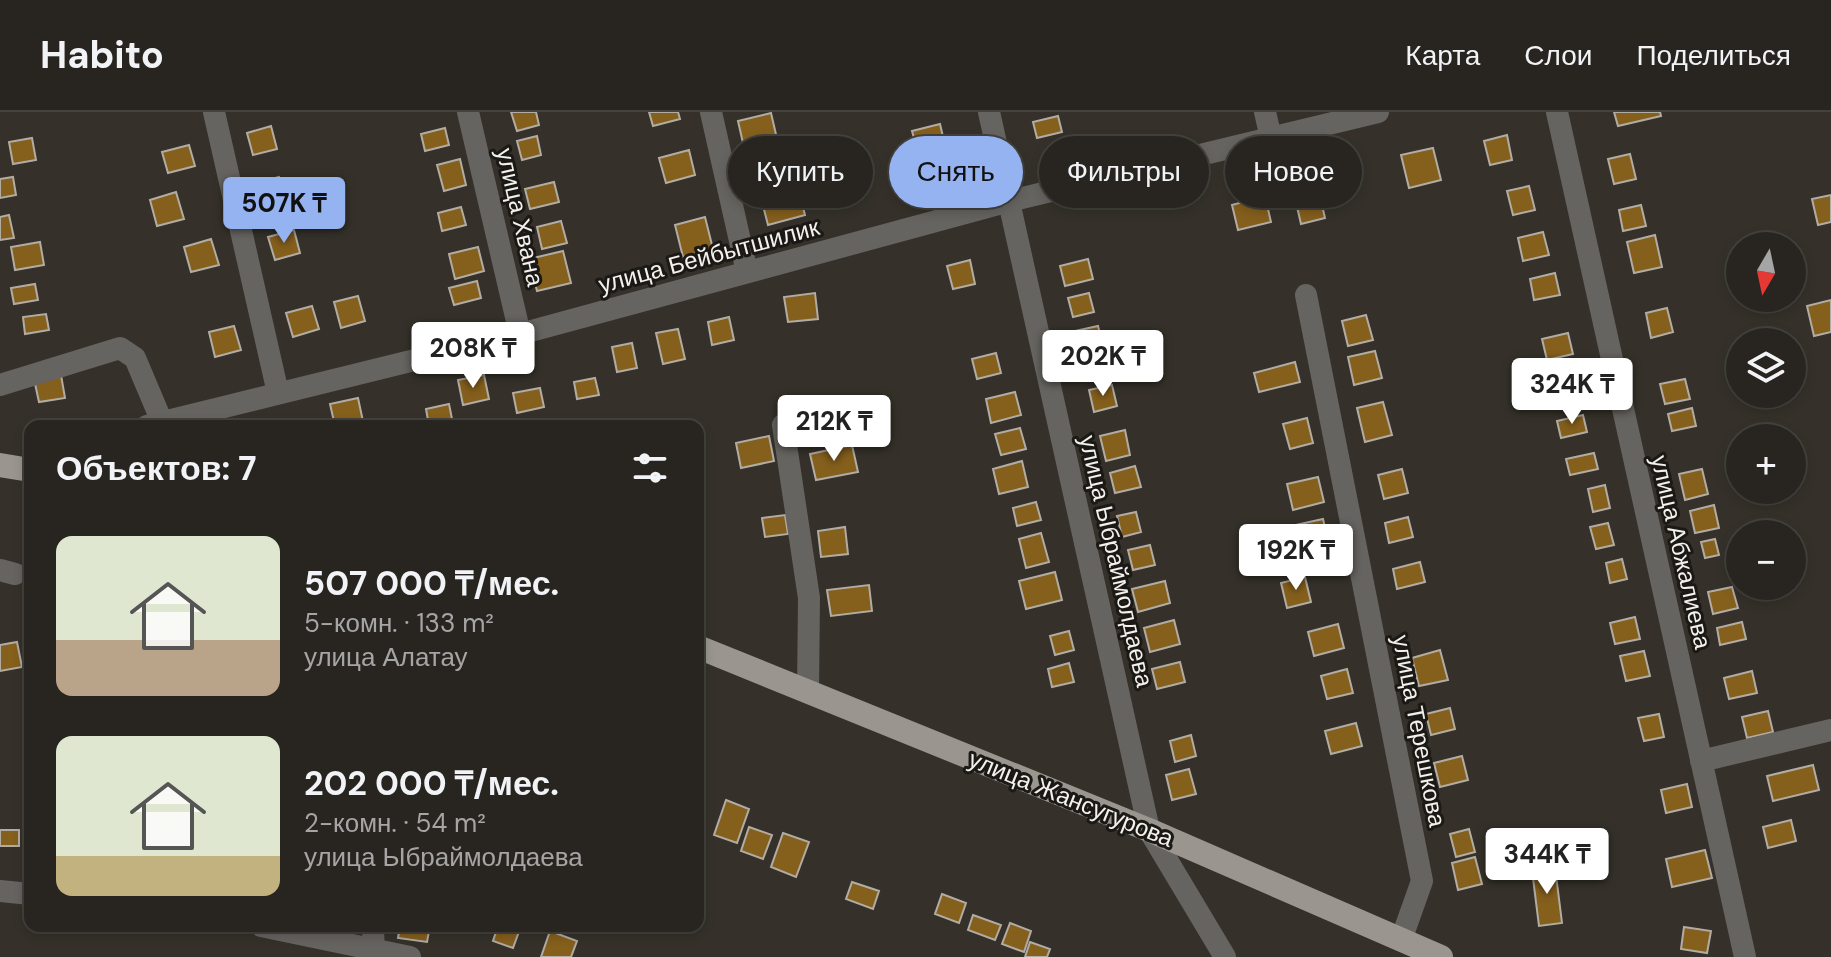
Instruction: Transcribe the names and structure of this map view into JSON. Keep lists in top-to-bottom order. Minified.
{"streets":{"main road":["улица Жансугурова"],"street":["улица Хвана","улица Бейбытшилик","улица Абжалиева","улица Ыбраймолдаева","улица Терешкова"]},"crossings":[["улица Хвана","улица Бейбытшилик"],["улица Ыбраймолдаева","улица Жансугурова"],["улица Терешкова","улица Жансугурова"]],"north":"bottom","page":{"header":"Habito","nav":["Карта","Слои","Поделиться"],"chip":["Купить","Снять","Фильтры","Новое"],"price":["507K ₸","208K ₸","202K ₸","324K ₸","212K ₸","192K ₸","344K ₸"],"map_buttons":["+","−"],"heading":"Объектов: 7","list":[{"name":"507 000 ₸/мес.","note":"5-комн. · 133 m² · улица Алатау"},{"name":"202 000 ₸/мес.","note":"2-комн. · 54 m² · улица Ыбраймолдаева"}]}}
